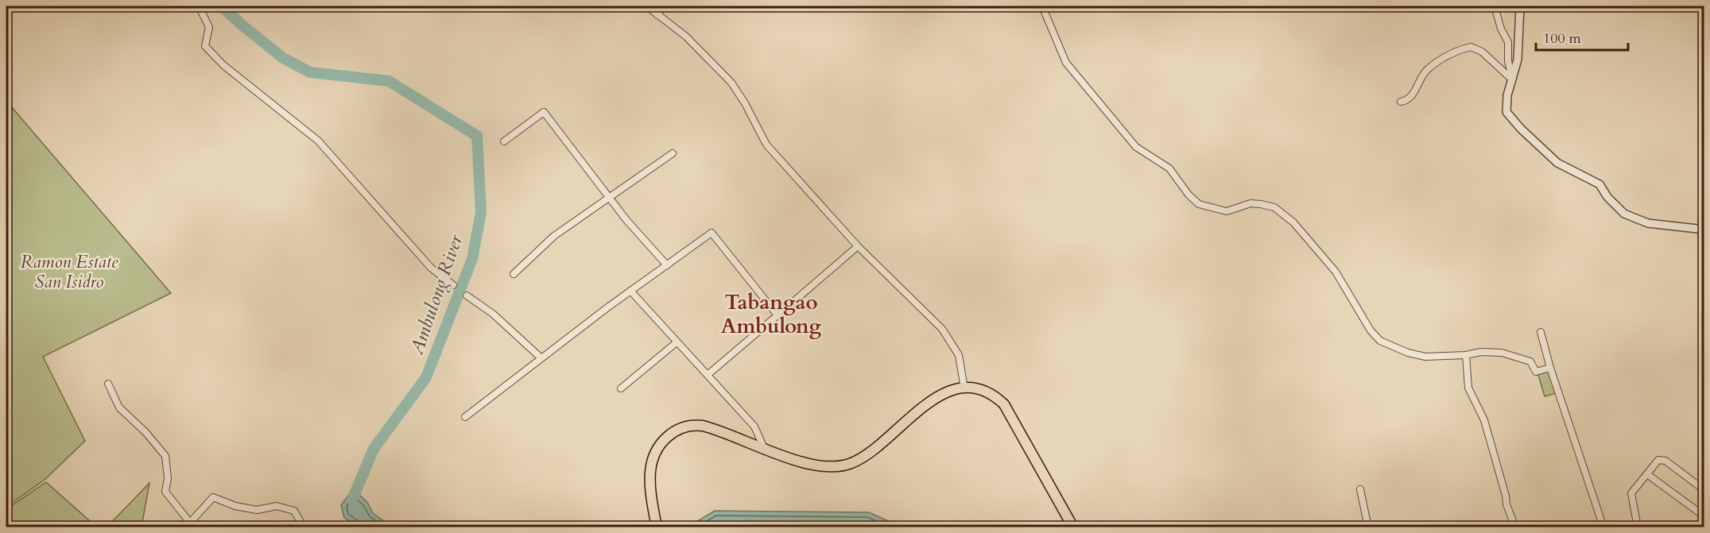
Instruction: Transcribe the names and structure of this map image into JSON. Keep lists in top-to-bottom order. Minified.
{"districts":["Tabangao Ambulong"],"water":["Ambulong River"],"parks":["Ramon Estate San Isidro"],"scale_bar":"100 m"}
